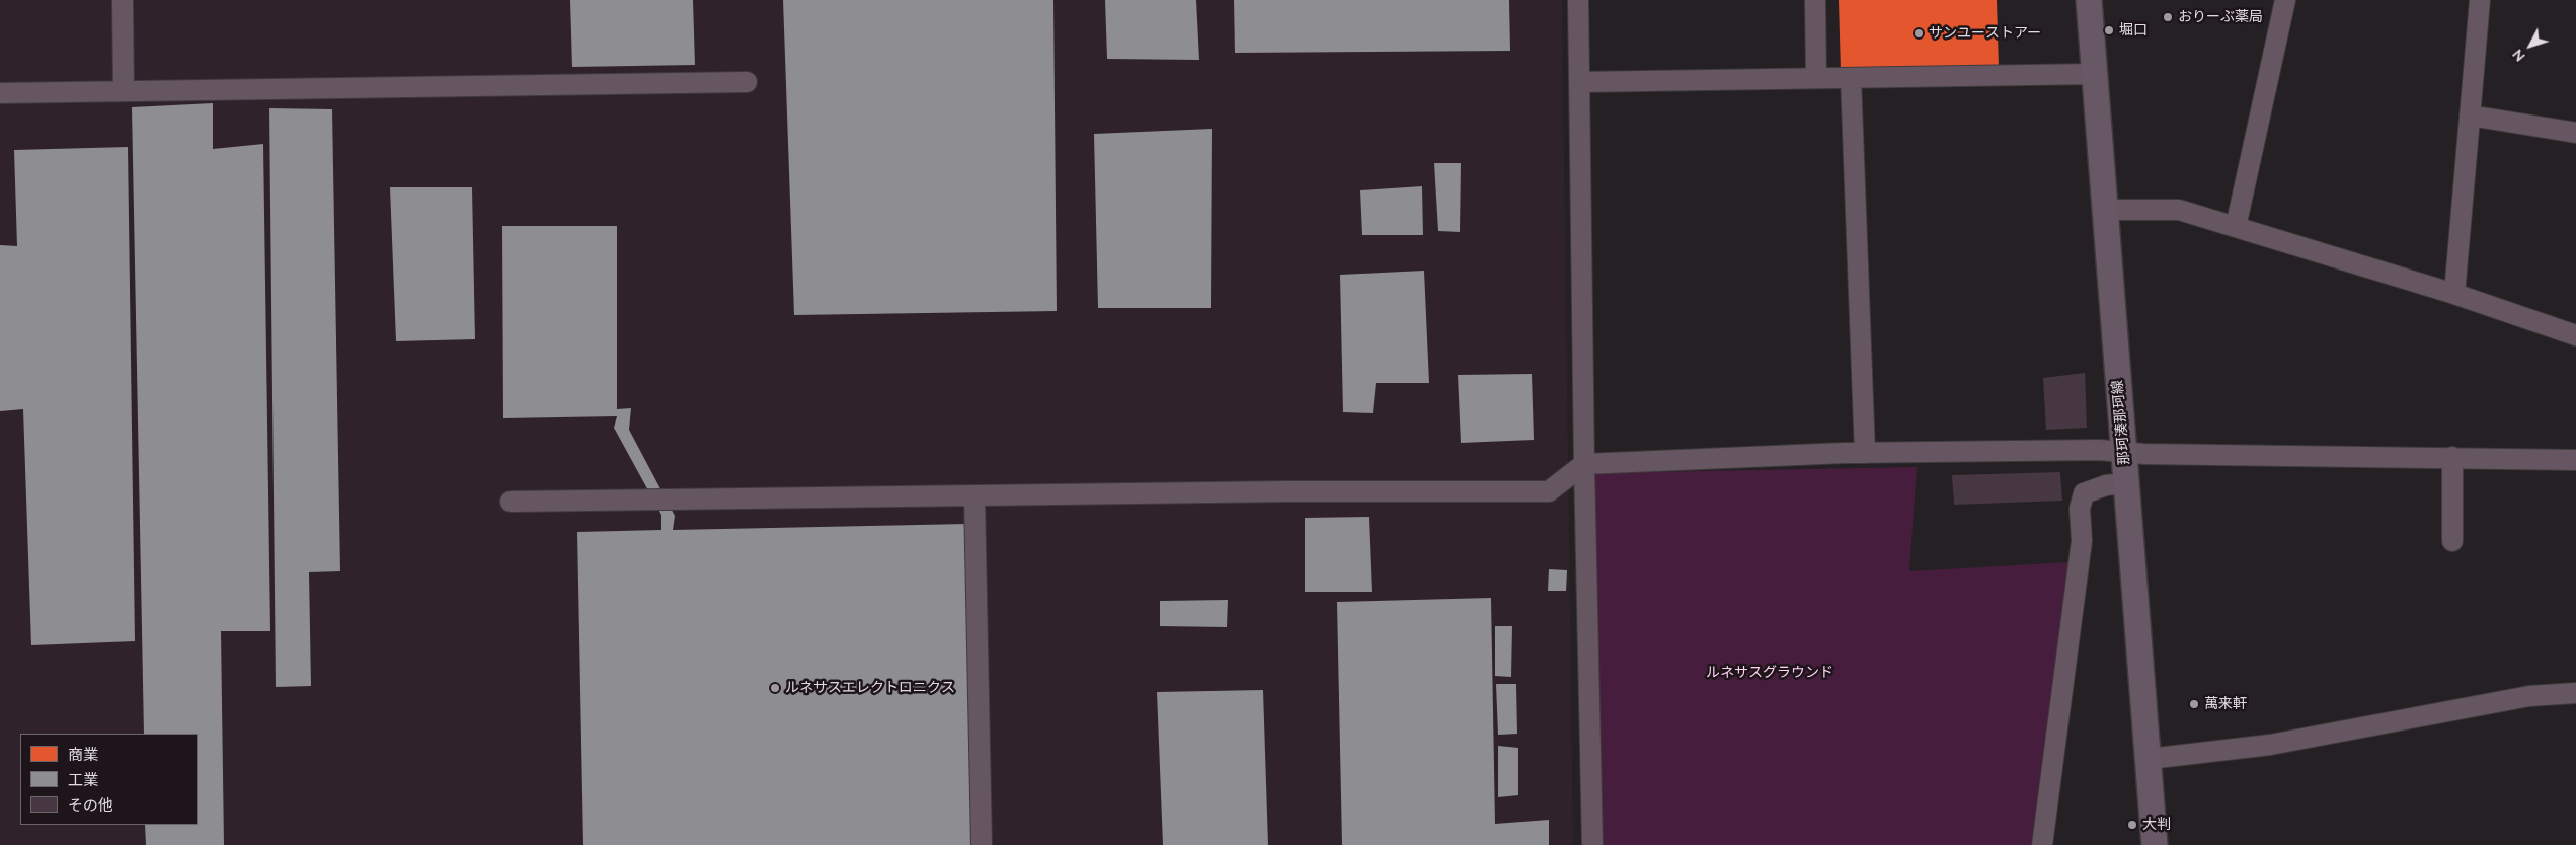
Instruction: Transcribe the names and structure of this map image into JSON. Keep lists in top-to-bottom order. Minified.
{"streets":{"main road":["那珂湊那珂線"]},"parks":["ルネサスグラウンド"],"places":["おりーぶ薬局","堀口","サンユーストアー","ルネサスエレクトロニクス","萬来軒","大判"],"legend":["商業","工業","その他"],"north":"bottom left"}
